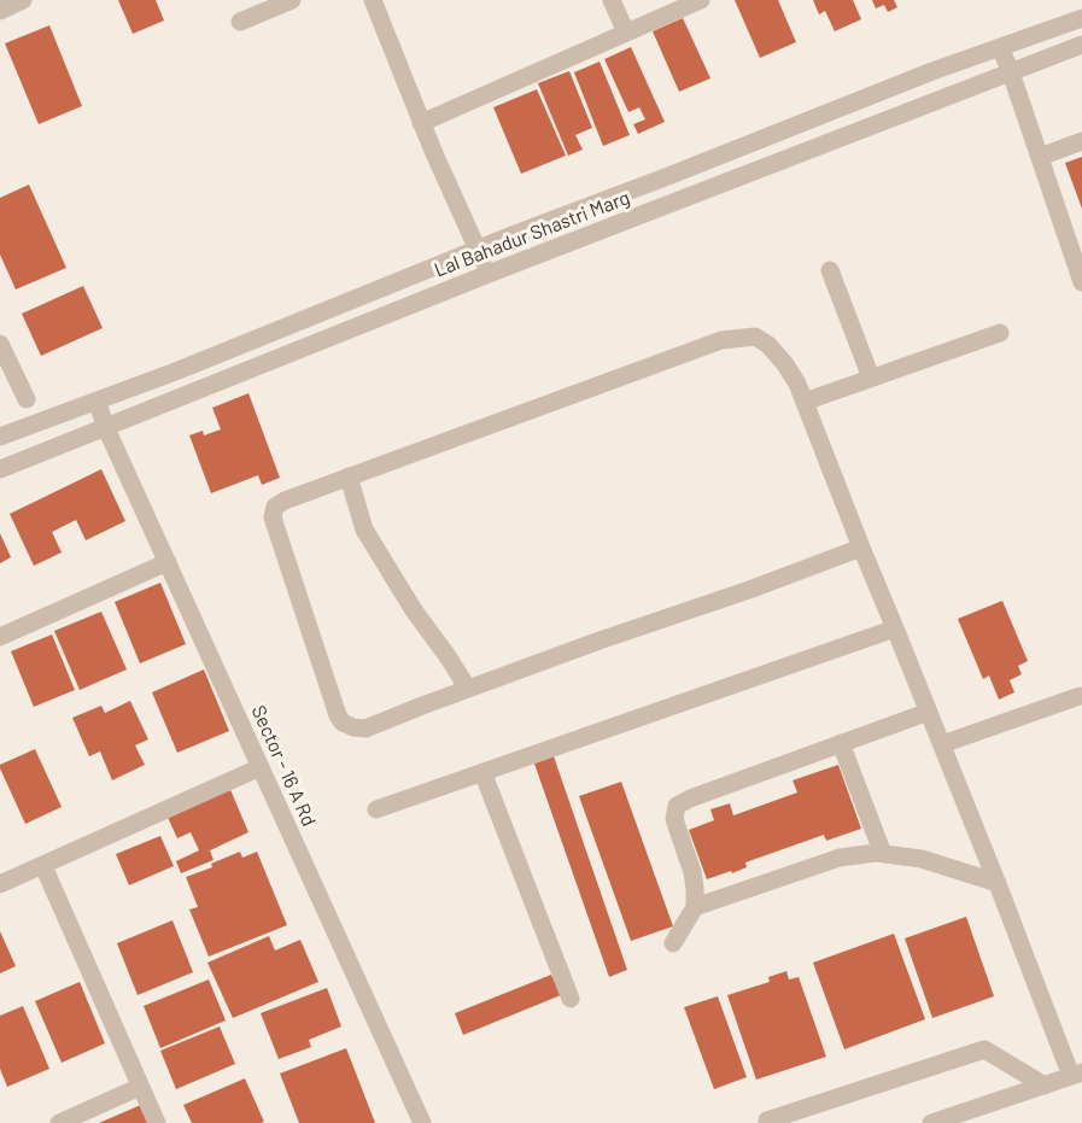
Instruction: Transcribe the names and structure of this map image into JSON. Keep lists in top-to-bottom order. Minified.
{"streets":{"street":["Lal Bahadur Shastri Marg","Sector - 16 A Rd"]},"crossings":[["Lal Bahadur Shastri Marg","Sector - 16 A Rd"]]}
